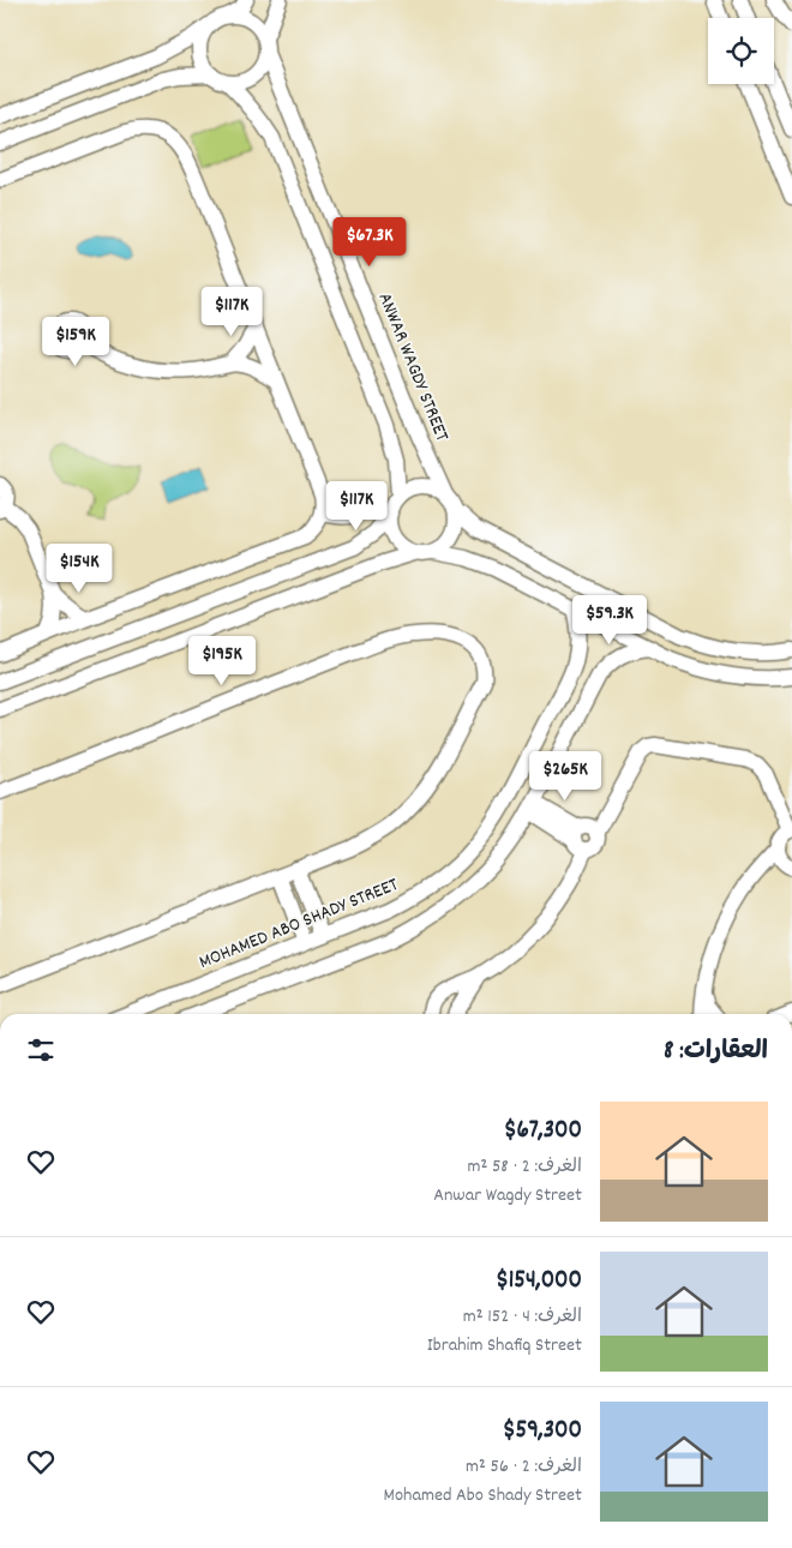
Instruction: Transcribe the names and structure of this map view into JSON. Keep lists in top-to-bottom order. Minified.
{"streets":{"street":["ANWAR WAGDY STREET","MOHAMED ABO SHADY STREET"]},"page":{"price":["$67.3K","$117K","$159K","$117K","$154K","$59.3K","$195K","$265K"],"heading":"العقارات: 8","list":[{"name":"$67,300","note":"الغرف: 2 · 58 m² · Anwar Wagdy Street"},{"name":"$154,000","note":"الغرف: 4 · 152 m² · Ibrahim Shafiq Street"},{"name":"$59,300","note":"الغرف: 2 · 56 m² · Mohamed Abo Shady Street"}]}}
